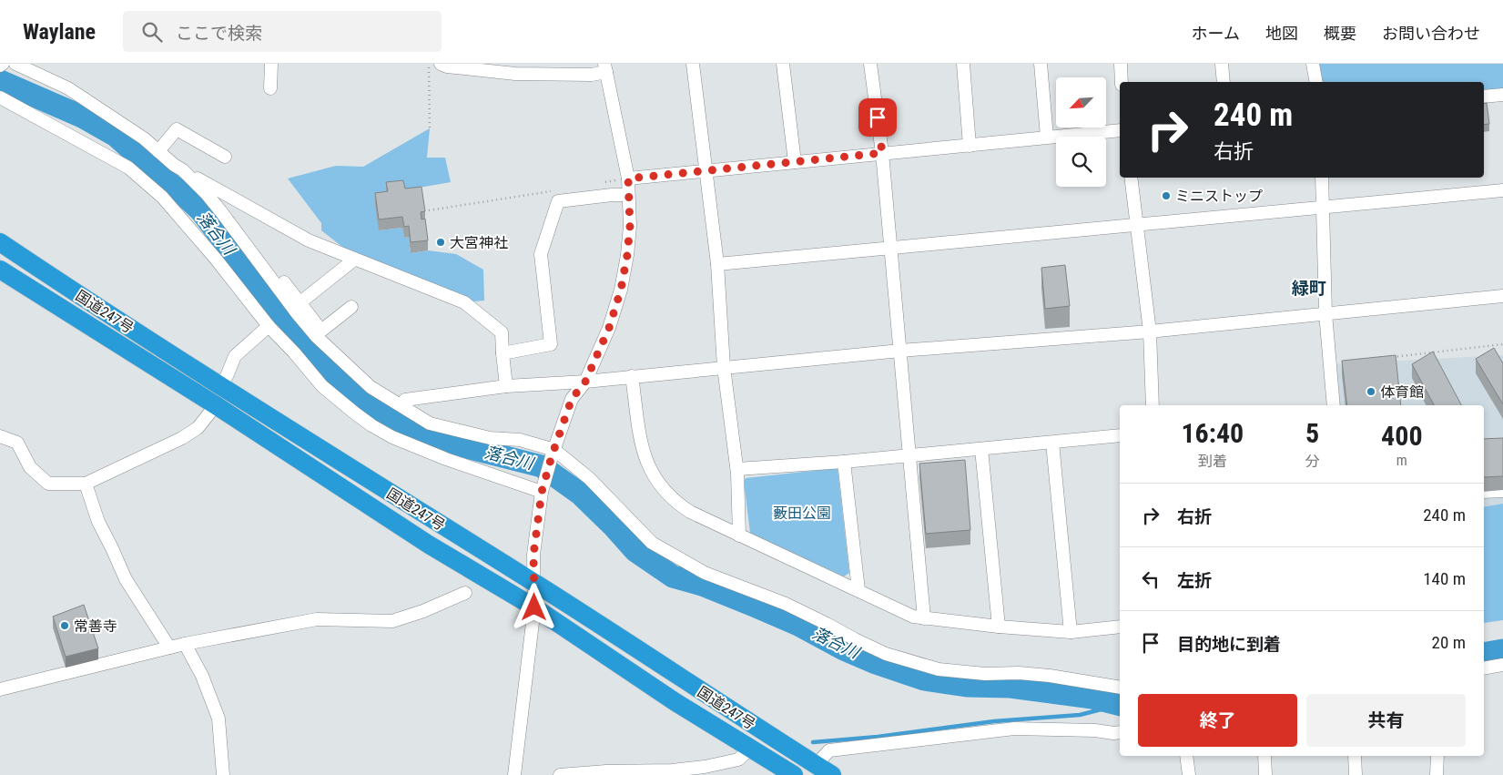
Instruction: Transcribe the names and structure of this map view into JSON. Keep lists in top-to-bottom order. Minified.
{"streets":{"highway":["国道247号"]},"districts":["緑町"],"water":["落合川"],"parks":["藪田公園"],"places":["ミニストップ","大宮神社","体育館","常善寺"],"north":"bottom left","page":{"header":"Waylane","search":"ここで検索","nav":["ホーム","地図","概要","お問い合わせ"],"turn":["240 m","右折"],"eta":["16:40","到着","5","分","400","m"],"list":[{"name":"右折","value":"240 m"},{"name":"左折","value":"140 m"},{"name":"目的地に到着","value":"20 m"}],"buttons":["終了","共有"]}}
